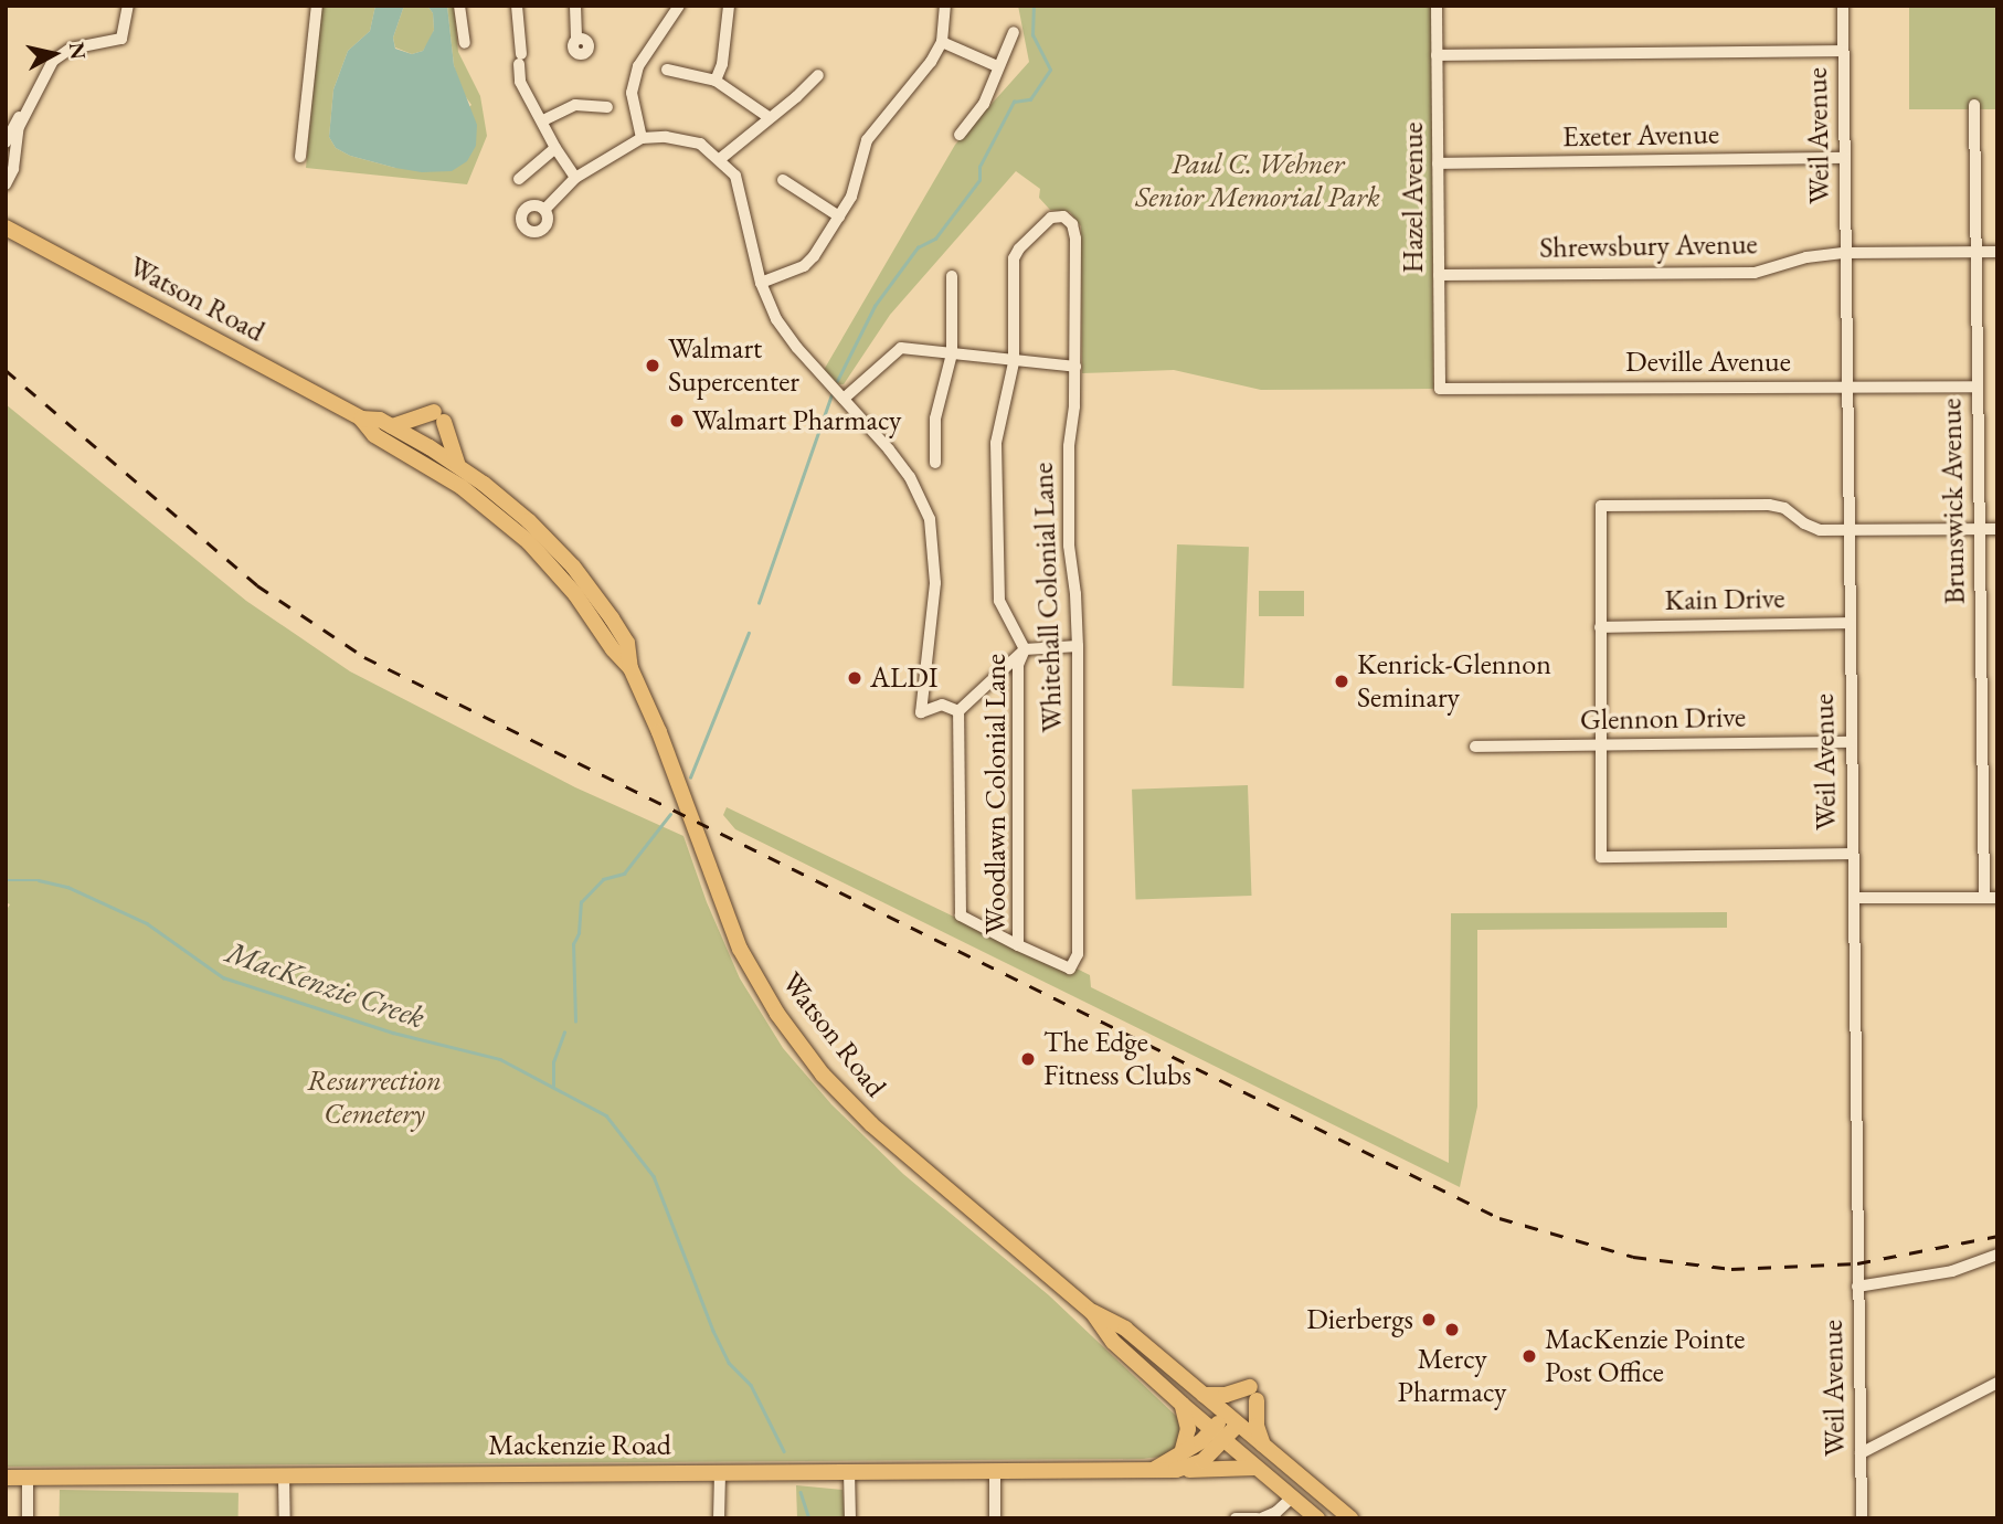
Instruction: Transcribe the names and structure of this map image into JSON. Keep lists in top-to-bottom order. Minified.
{"streets":{"main road":["Watson Road","Mackenzie Road"],"street":["Exeter Avenue","Weil Avenue","Hazel Avenue","Shrewsbury Avenue","Deville Avenue","Brunswick Avenue","Whitehall Colonial Lane","Kain Drive","Glennon Drive","Woodlawn Colonial Lane"]},"crossings":[["Exeter Avenue","Weil Avenue"],["Exeter Avenue","Hazel Avenue"],["Weil Avenue","Shrewsbury Avenue"],["Weil Avenue","Deville Avenue"],["Weil Avenue","Kain Drive"],["Weil Avenue","Glennon Drive"],["Hazel Avenue","Shrewsbury Avenue"],["Hazel Avenue","Deville Avenue"],["Shrewsbury Avenue","Brunswick Avenue"],["Watson Road","Mackenzie Road"],["Deville Avenue","Brunswick Avenue"],["Whitehall Colonial Lane","Woodlawn Colonial Lane"]],"water":["MacKenzie Creek"],"parks":["Paul C. Wehner Senior Memorial Park","Resurrection Cemetery"],"places":["Walmart Supercenter","Walmart Pharmacy","ALDI","Kenrick-Glennon Seminary","The Edge Fitness Clubs","Dierbergs","Mercy Pharmacy","MacKenzie Pointe Post Office"],"north":"right"}
